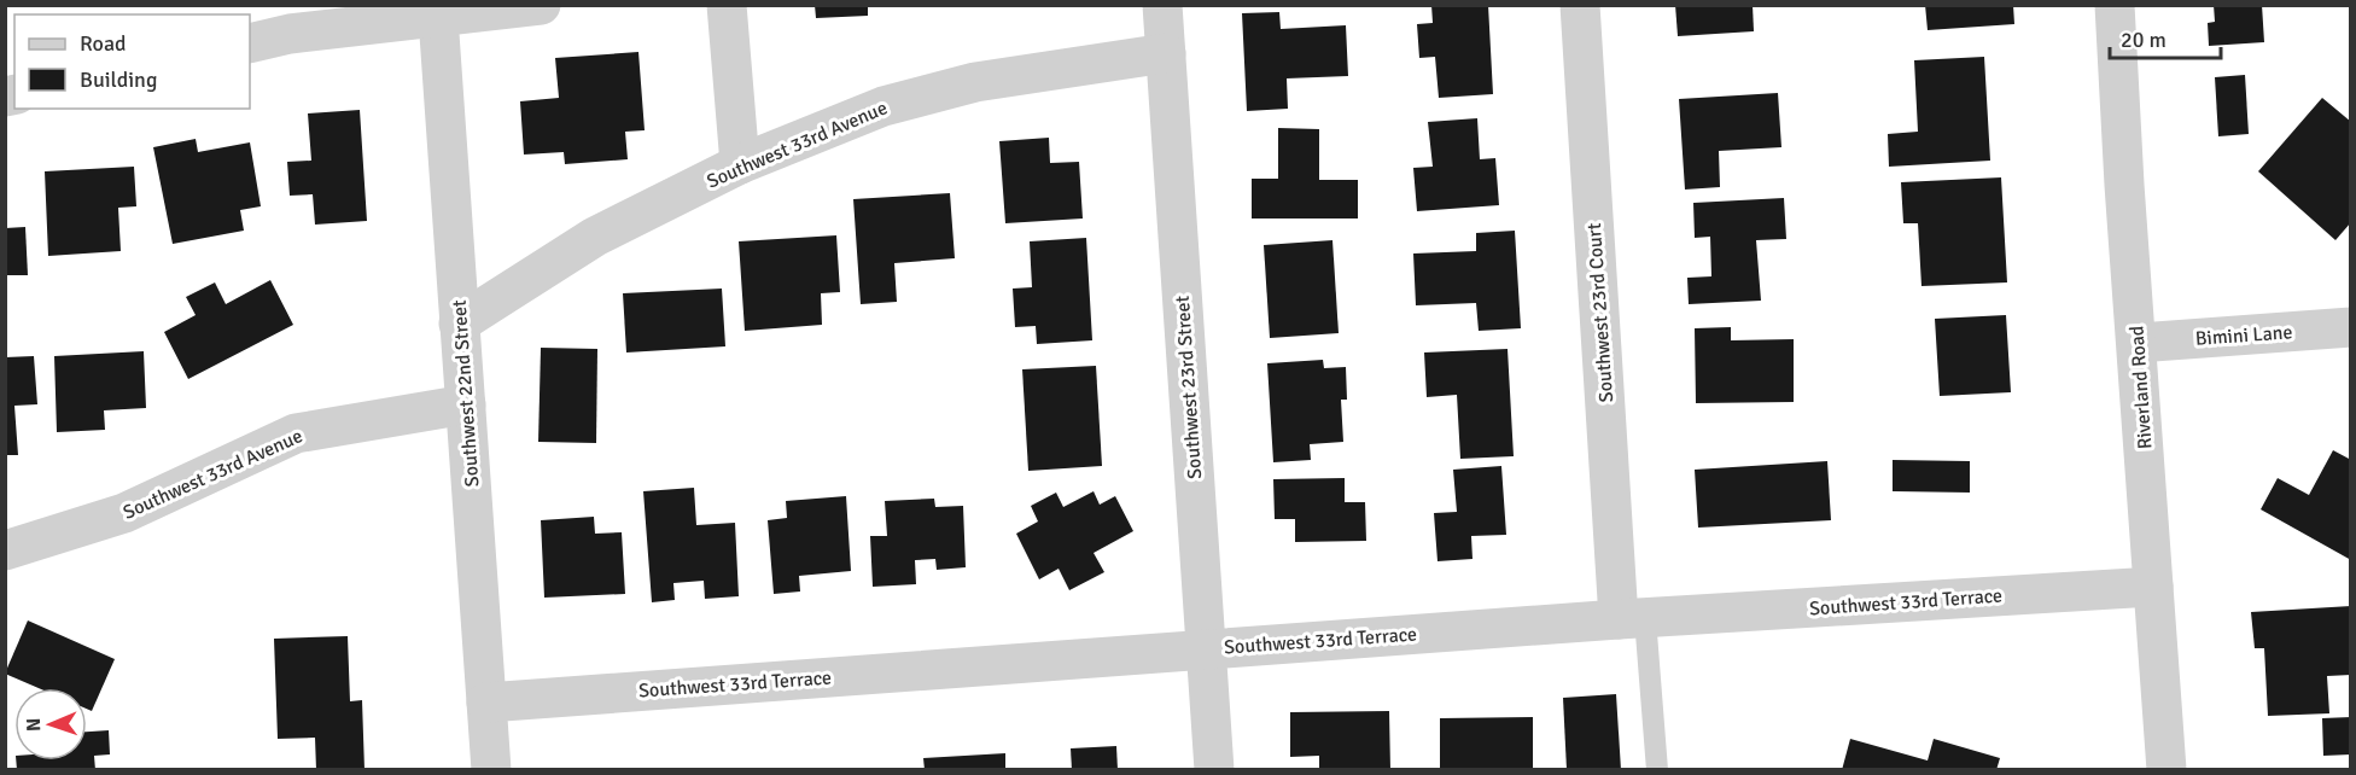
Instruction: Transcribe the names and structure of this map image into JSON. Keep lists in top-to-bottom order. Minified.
{"streets":{"street":["Southwest 33rd Avenue","Southwest 23rd Court","Bimini Lane","Southwest 23rd Street","Riverland Road","Southwest 22nd Street","Southwest 33rd Terrace"]},"crossings":[["Southwest 33rd Avenue","Southwest 23rd Street"],["Southwest 33rd Avenue","Southwest 22nd Street"],["Southwest 23rd Court","Southwest 33rd Terrace"],["Bimini Lane","Riverland Road"],["Southwest 23rd Street","Southwest 33rd Terrace"],["Riverland Road","Southwest 33rd Terrace"],["Southwest 22nd Street","Southwest 33rd Terrace"]],"legend":["Road","Building"],"scale_bar":"20 m","north":"left"}
